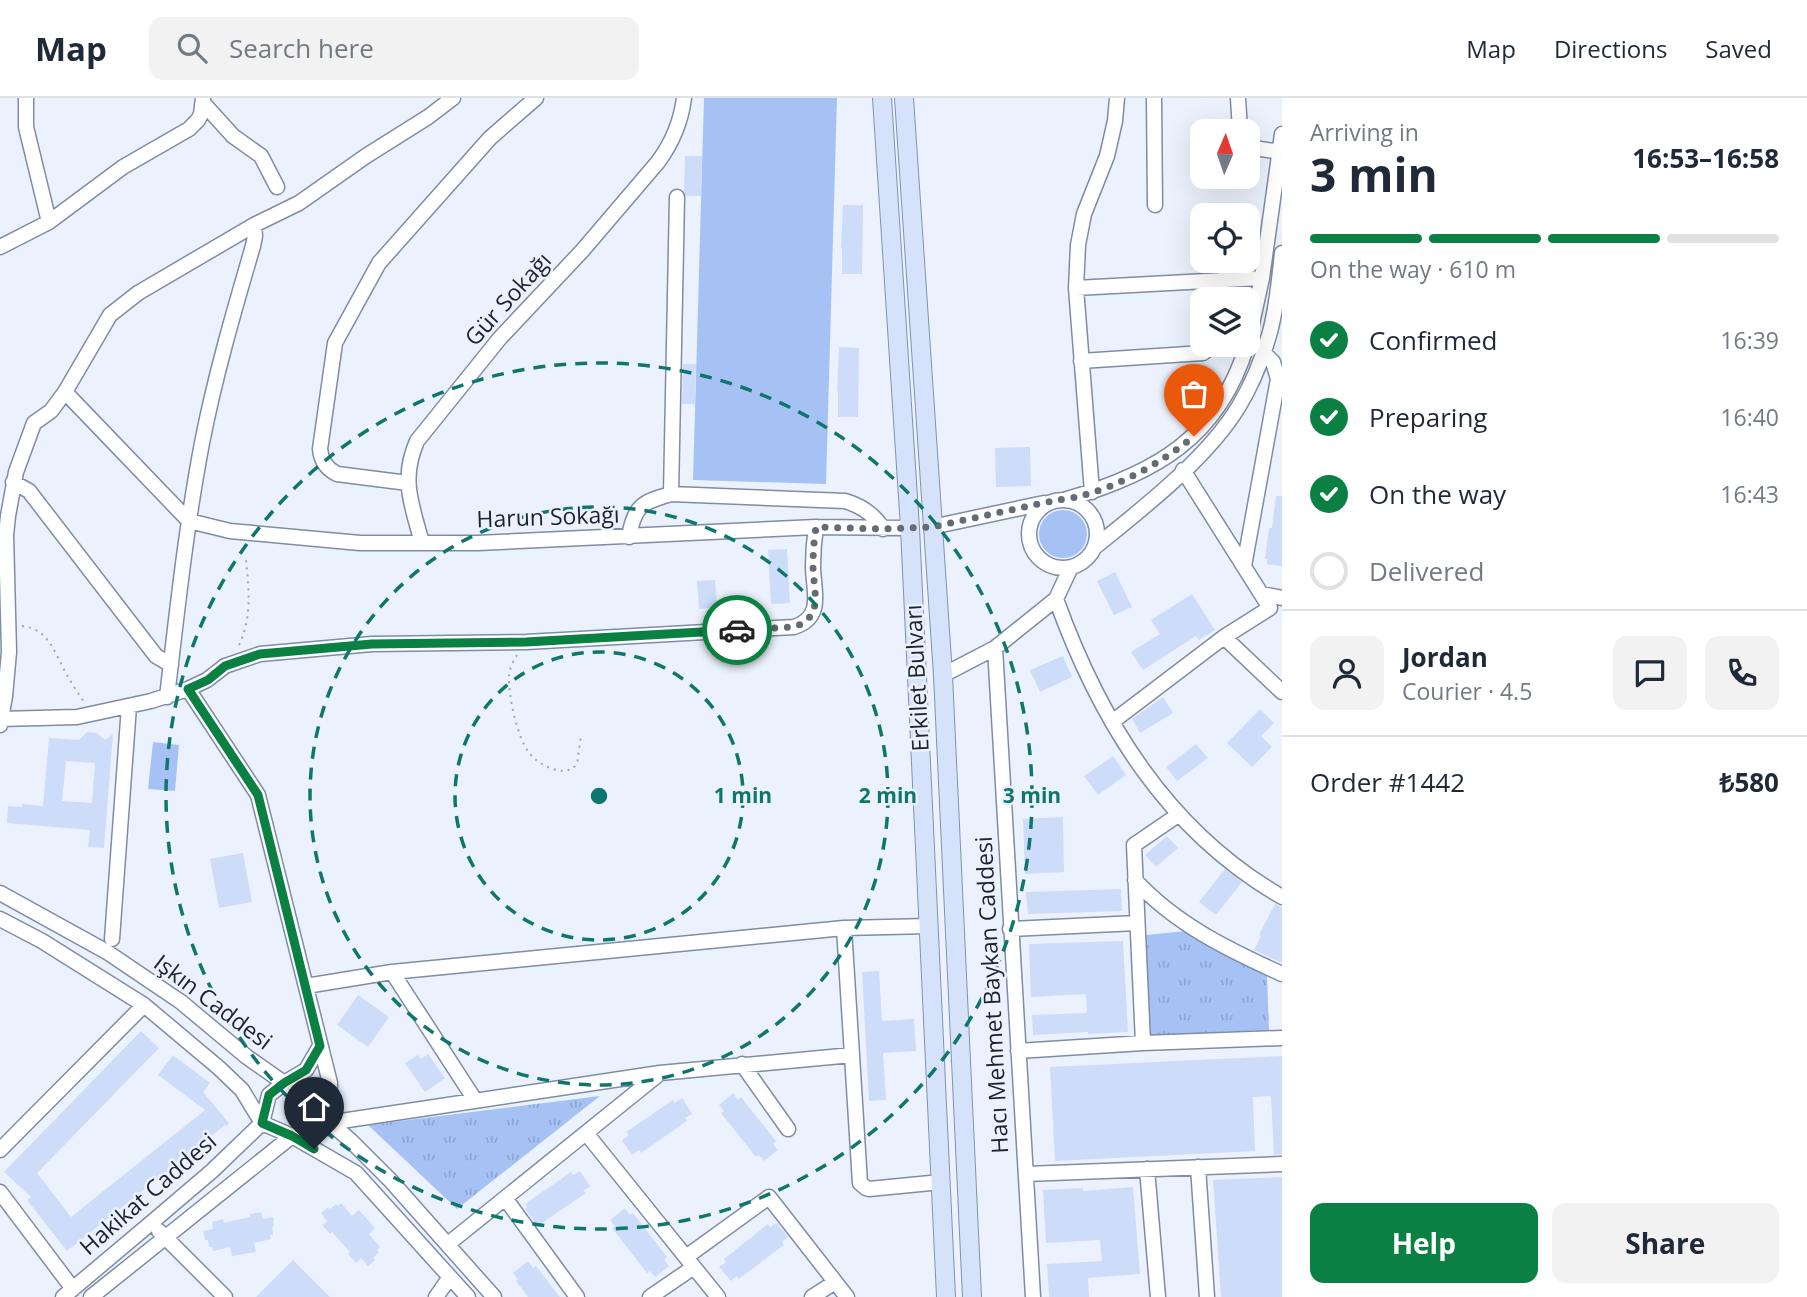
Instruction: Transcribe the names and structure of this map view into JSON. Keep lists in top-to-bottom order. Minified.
{"streets":{"main road":["Erkilet Bulvarı"],"street":["Gür Sokağı","Harun Sokağı","Hacı Mehmet Baykan Caddesi","Işkın Caddesi","Hakikat Caddesi"]},"crossings":[["Gür Sokağı","Harun Sokağı"],["Harun Sokağı","Erkilet Bulvarı"],["Işkın Caddesi","Hakikat Caddesi"]],"north":"top","page":{"header":"Map","search":"Search here","nav":["Map","Directions","Saved"],"heading":["3 min","Arriving in","16:53–16:58"],"panel":["Jordan","Courier · 4.5","Order #1442","₺580"],"bar":"On the way · 610 m","list":[["Confirmed","16:39"],["Preparing","16:40"],["On the way","16:43"],"Delivered"],"buttons":["Help","Share"]},"rings":["1 min","2 min","3 min"]}
